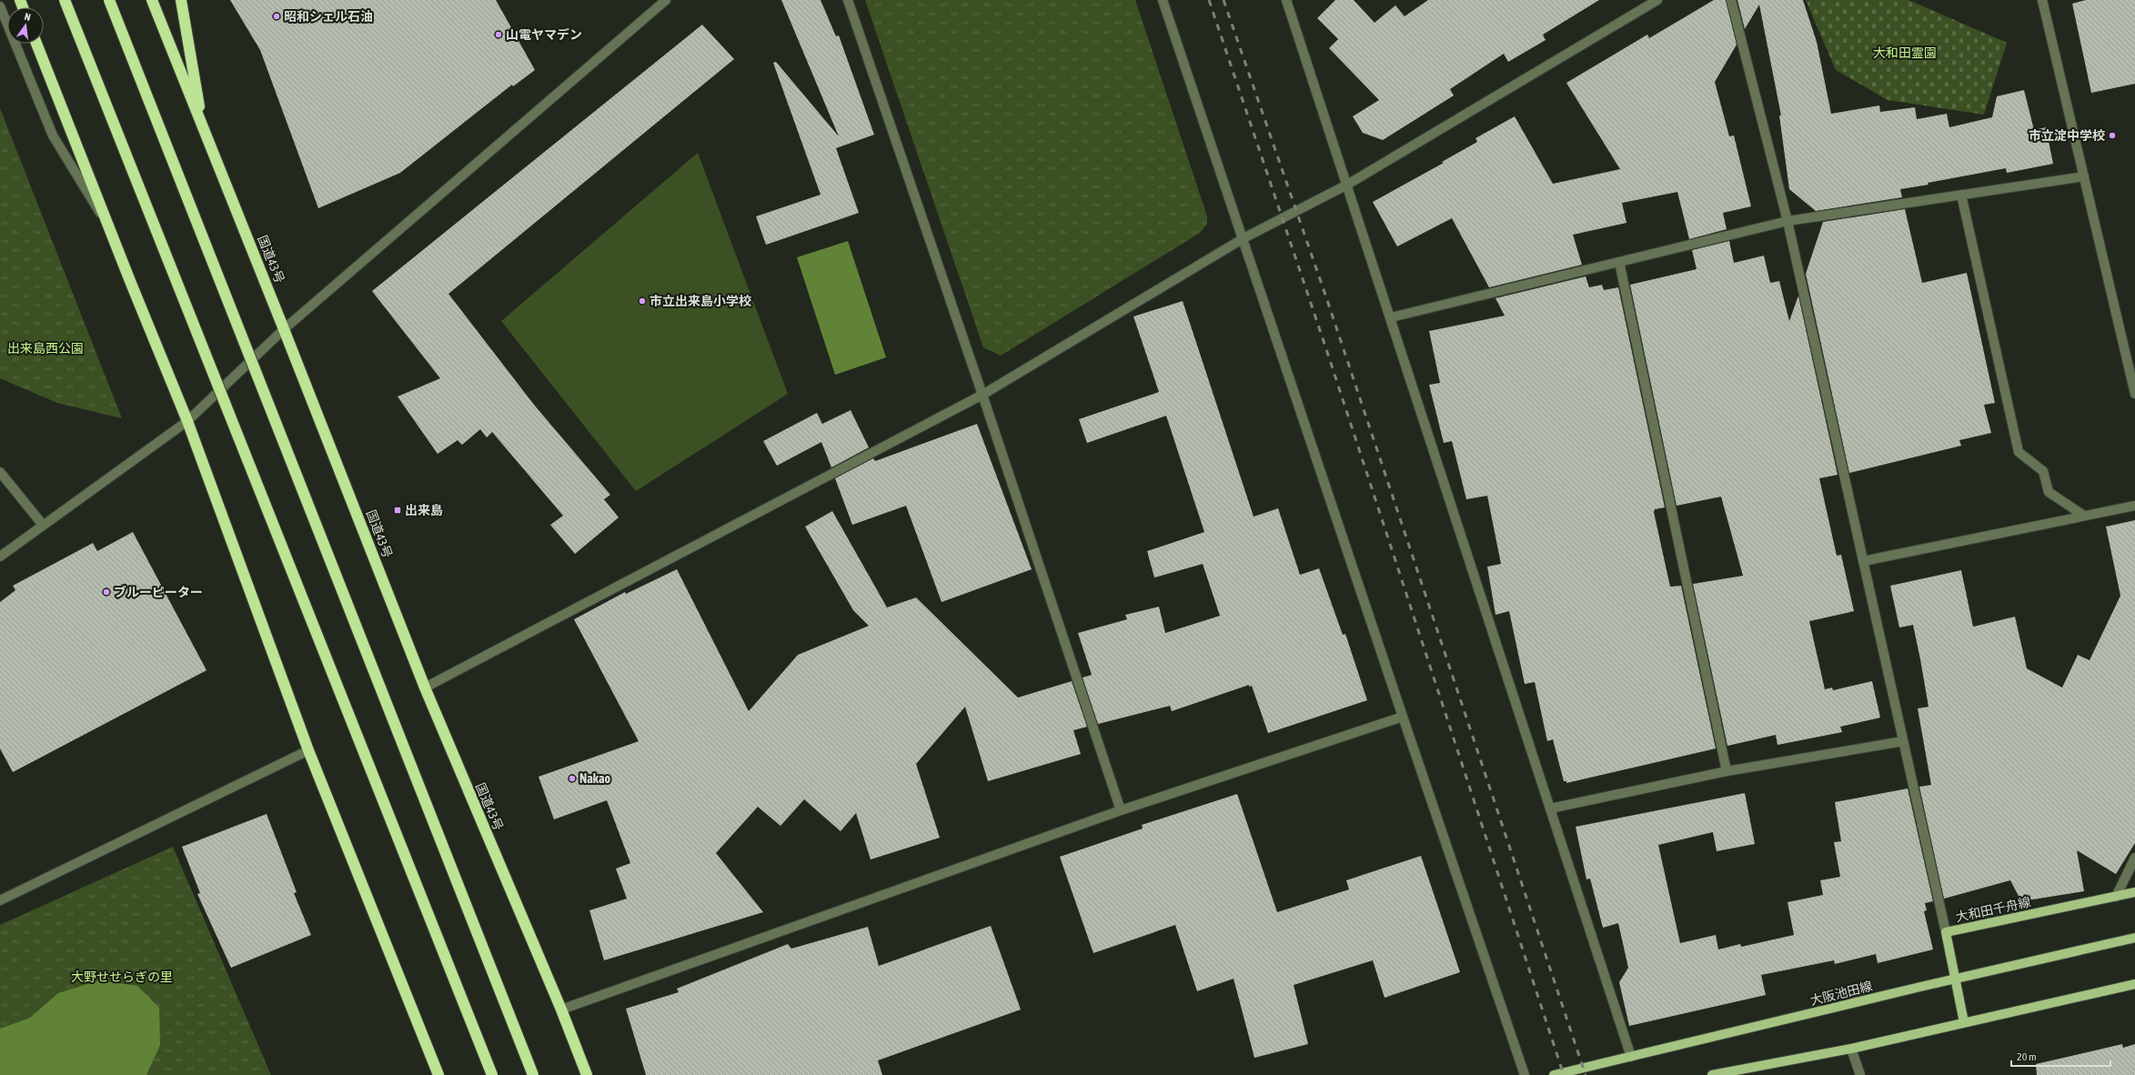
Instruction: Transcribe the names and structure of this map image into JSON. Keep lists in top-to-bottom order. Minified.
{"streets":{"highway":["国道43号"],"main road":["大和田千舟線","大阪池田線"]},"crossings":[["大和田千舟線","大阪池田線"]],"parks":["大和田霊園","出来島西公園","大野せせらぎの里"],"places":{"other":["昭和シェル石油","山電ヤマデン","市立淀中学校","市立出来島小学校","ブルーピーター","Nakao"],"transit":["出来島"]},"scale_bar":"20 m","north":"top"}
